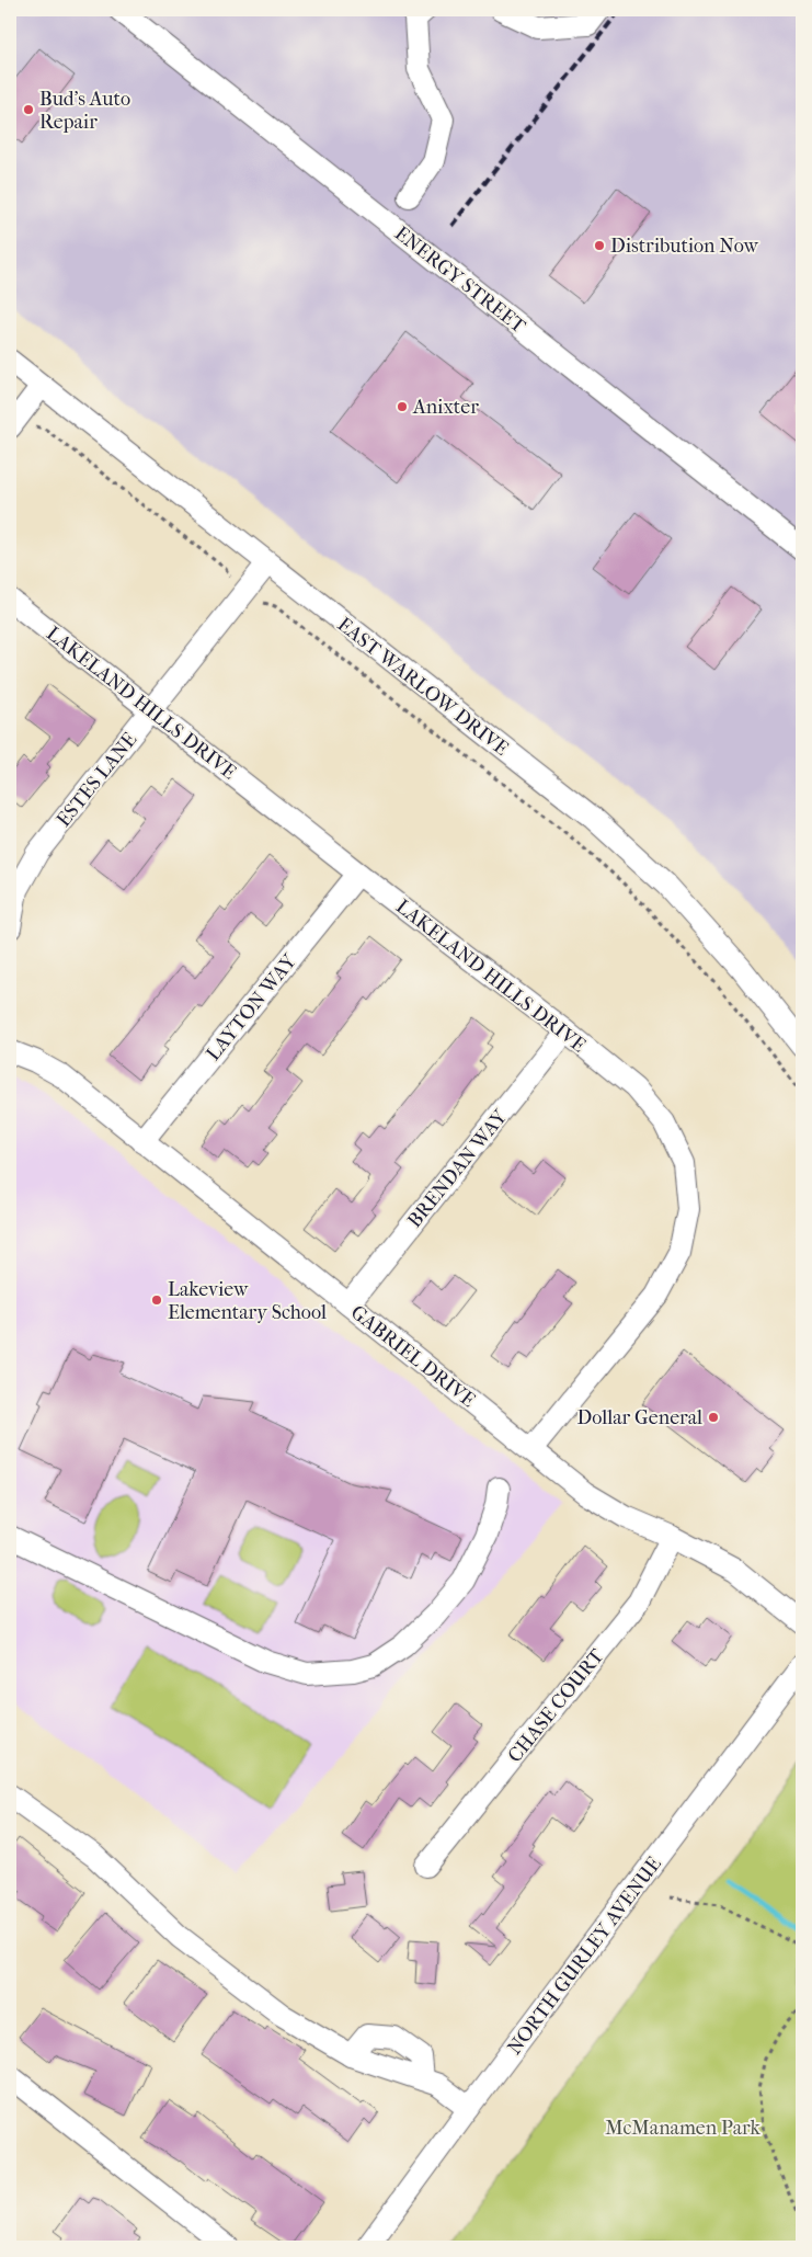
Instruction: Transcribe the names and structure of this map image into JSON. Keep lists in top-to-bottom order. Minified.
{"streets":{"street":["ENERGY STREET","EAST WARLOW DRIVE","LAKELAND HILLS DRIVE","ESTES LANE","LAYTON WAY","BRENDAN WAY","GABRIEL DRIVE","CHASE COURT","NORTH GURLEY AVENUE"]},"crossings":[["EAST WARLOW DRIVE","ESTES LANE"],["LAKELAND HILLS DRIVE","ESTES LANE"],["LAKELAND HILLS DRIVE","LAYTON WAY"],["LAKELAND HILLS DRIVE","BRENDAN WAY"],["LAKELAND HILLS DRIVE","GABRIEL DRIVE"],["LAYTON WAY","GABRIEL DRIVE"],["BRENDAN WAY","GABRIEL DRIVE"],["GABRIEL DRIVE","CHASE COURT"]],"parks":["McManamen Park"],"places":["Bud's Auto Repair","Distribution Now","Anixter","Lakeview Elementary School","Dollar General"]}
